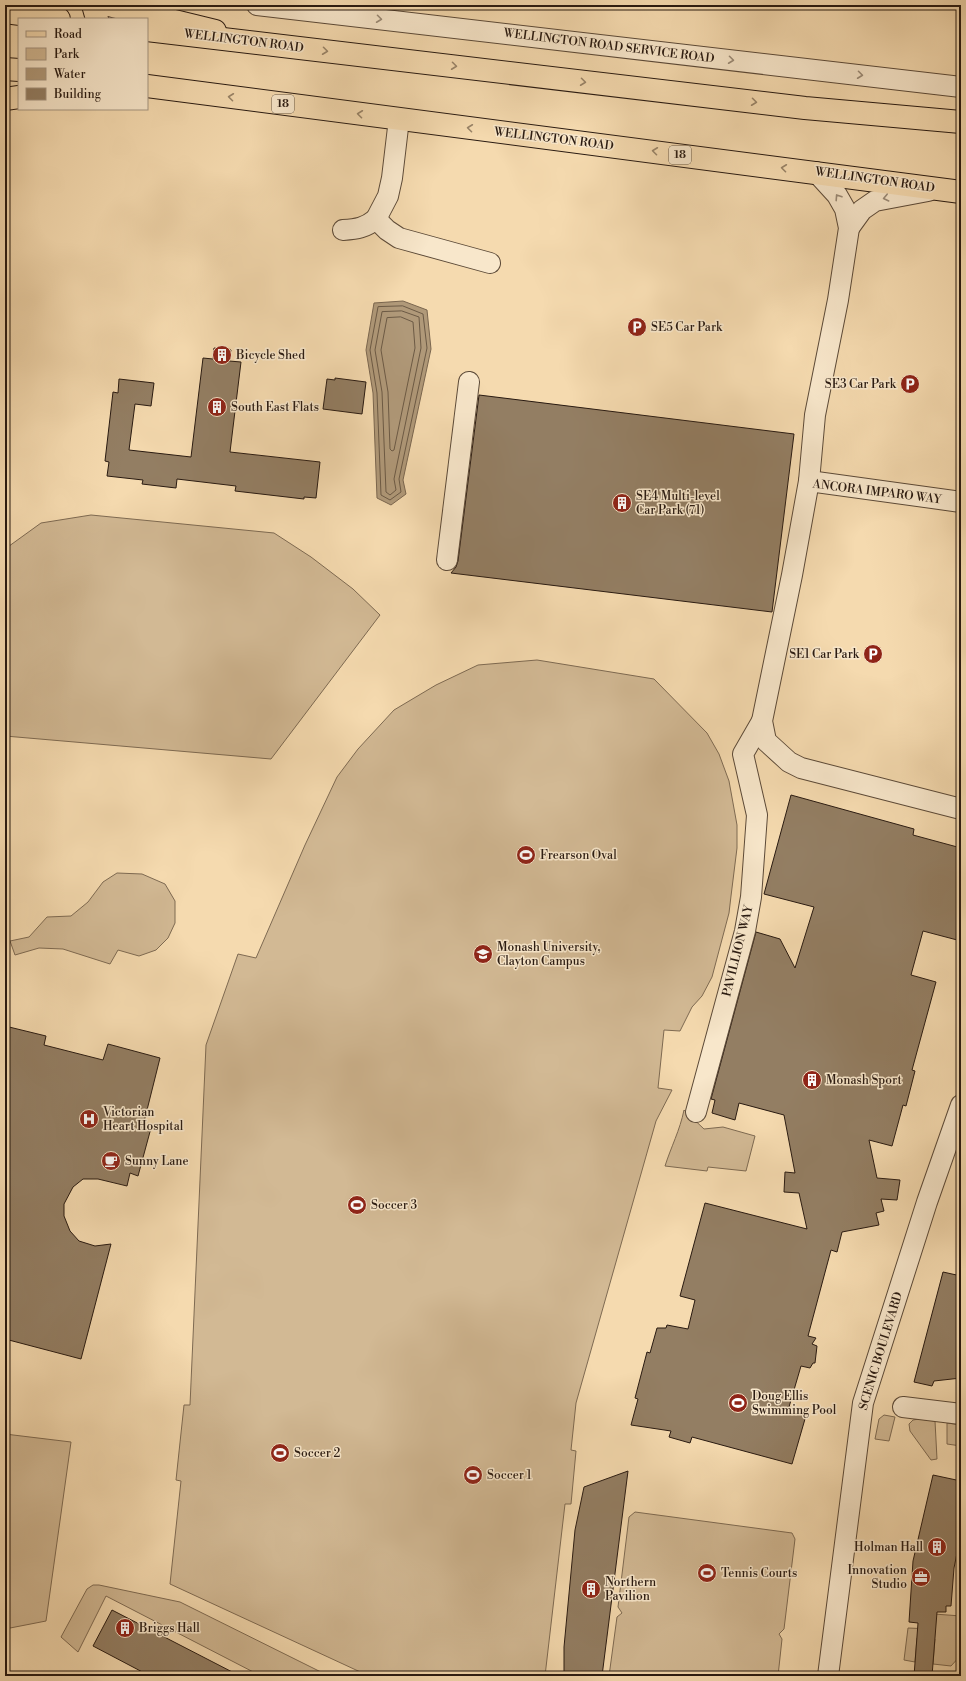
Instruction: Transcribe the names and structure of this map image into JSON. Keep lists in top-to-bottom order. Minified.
{"streets":{"main road":["WELLINGTON ROAD","18"],"street":["WELLINGTON ROAD SERVICE ROAD","ANCORA IMPARO WAY","PAVILLION WAY","SCENIC BOULEVARD"]},"crossings":[["ANCORA IMPARO WAY","PAVILLION WAY"]],"one_way":["WELLINGTON ROAD SERVICE ROAD"],"places":{"parking":["SE5 Car Park","SE3 Car Park","SE1 Car Park"],"building":["Bicycle Shed","South East Flats","SE4 Multi-level Car Park (71)","Monash Sport","Holman Hall","Northern Pavilion","Briggs Hall"],"sports":["Frearson Oval","Soccer 3","Doug Ellis Swimming Pool","Soccer 2","Soccer 1","Tennis Courts"],"school or university":["Monash University, Clayton Campus"],"hospital":["Victorian Heart Hospital"],"cafe":["Sunny Lane"],"office":["Innovation Studio"]},"legend":["Road","Park","Water","Building"]}
